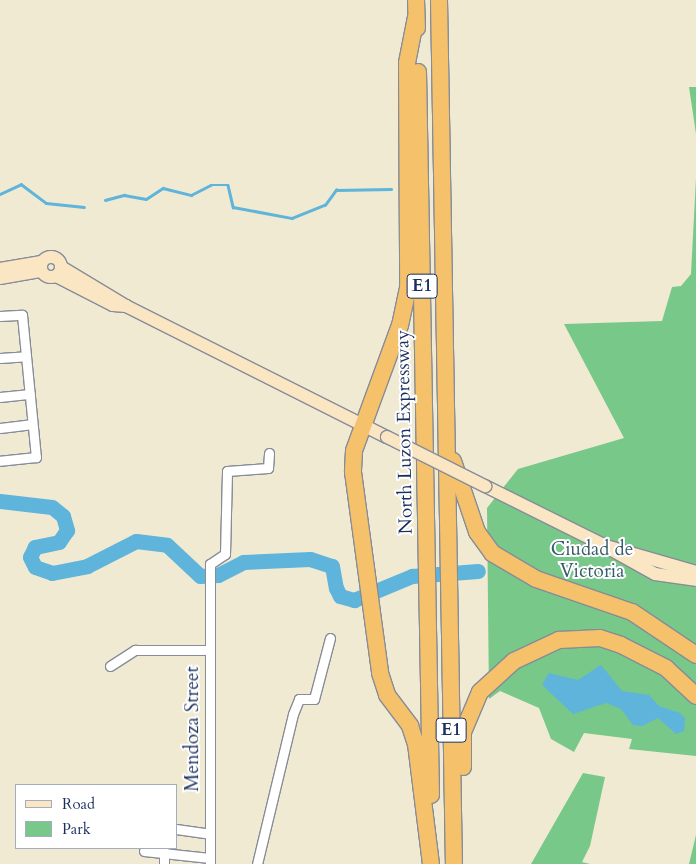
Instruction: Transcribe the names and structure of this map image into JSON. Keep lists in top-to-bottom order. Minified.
{"streets":{"highway":["E1","North Luzon Expressway"],"street":["Mendoza Street"]},"parks":["Ciudad de Victoria"],"legend":["Road","Park"]}
